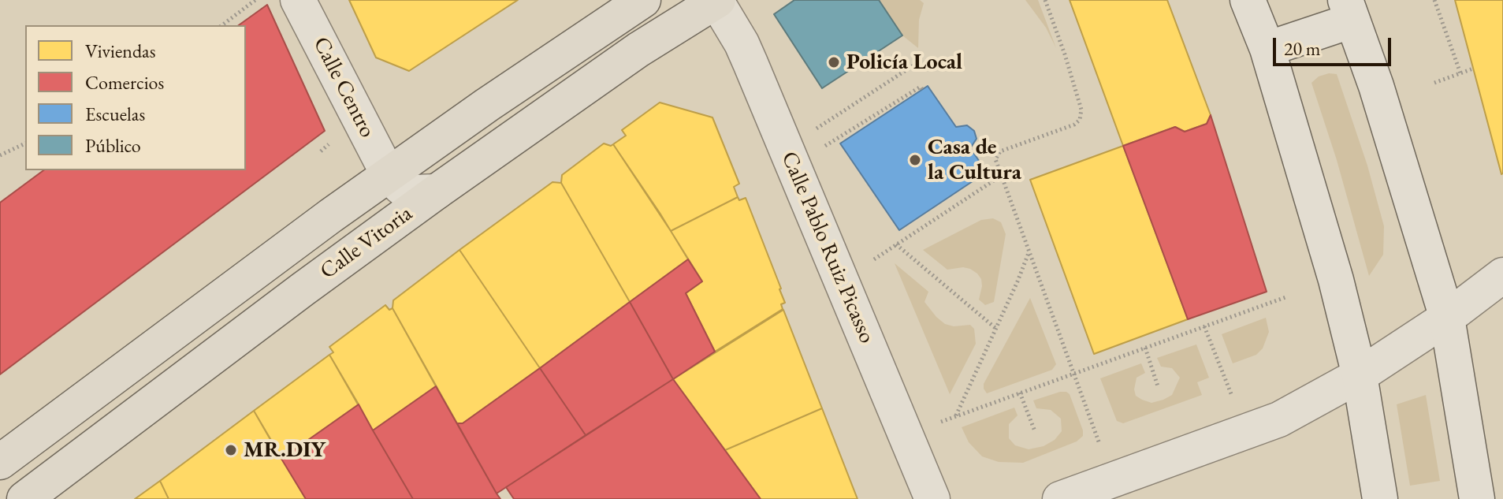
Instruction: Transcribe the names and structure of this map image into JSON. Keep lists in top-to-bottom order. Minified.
{"streets":{"highway":["Calle Vitoria"],"street":["Calle Centro","Calle Pablo Ruiz Picasso"]},"crossings":[["Calle Centro","Calle Vitoria"],["Calle Vitoria","Calle Pablo Ruiz Picasso"]],"places":["Policía Local","Casa de la Cultura","MR.DIY"],"legend":["Viviendas","Comercios","Escuelas","Público"],"scale_bar":"20 m"}
